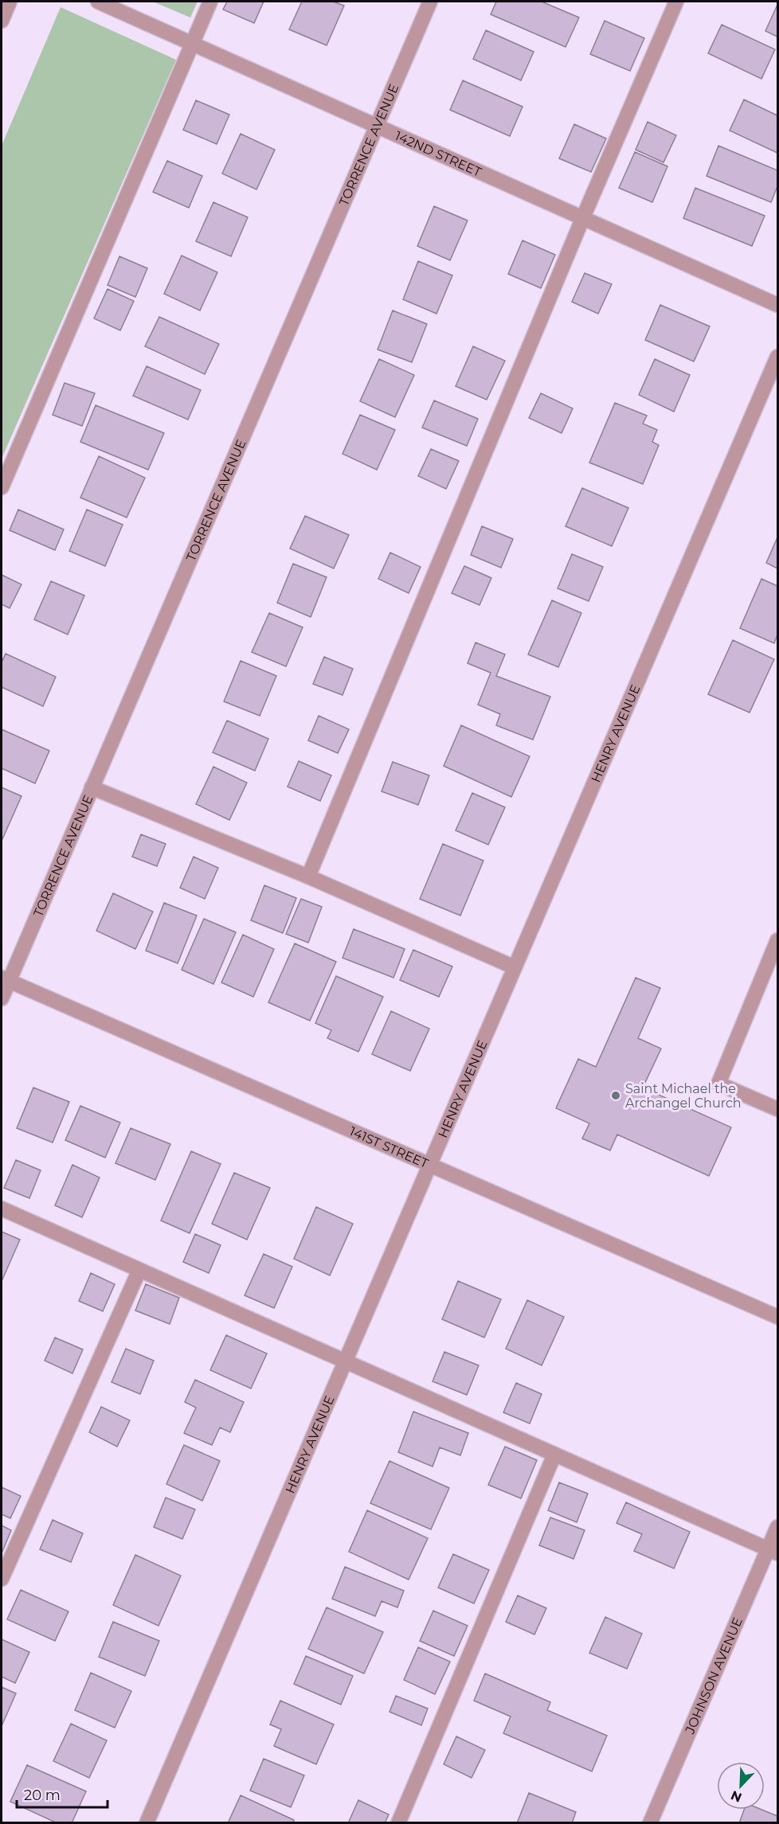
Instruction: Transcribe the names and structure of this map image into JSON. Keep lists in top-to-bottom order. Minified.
{"streets":{"street":["TORRENCE AVENUE","142ND STREET","HENRY AVENUE","141ST STREET","JOHNSON AVENUE"]},"crossings":[["TORRENCE AVENUE","142ND STREET"],["TORRENCE AVENUE","141ST STREET"],["HENRY AVENUE","141ST STREET"]],"places":["Saint Michael the Archangel Church"],"scale_bar":"20 m","north":"bottom left"}
